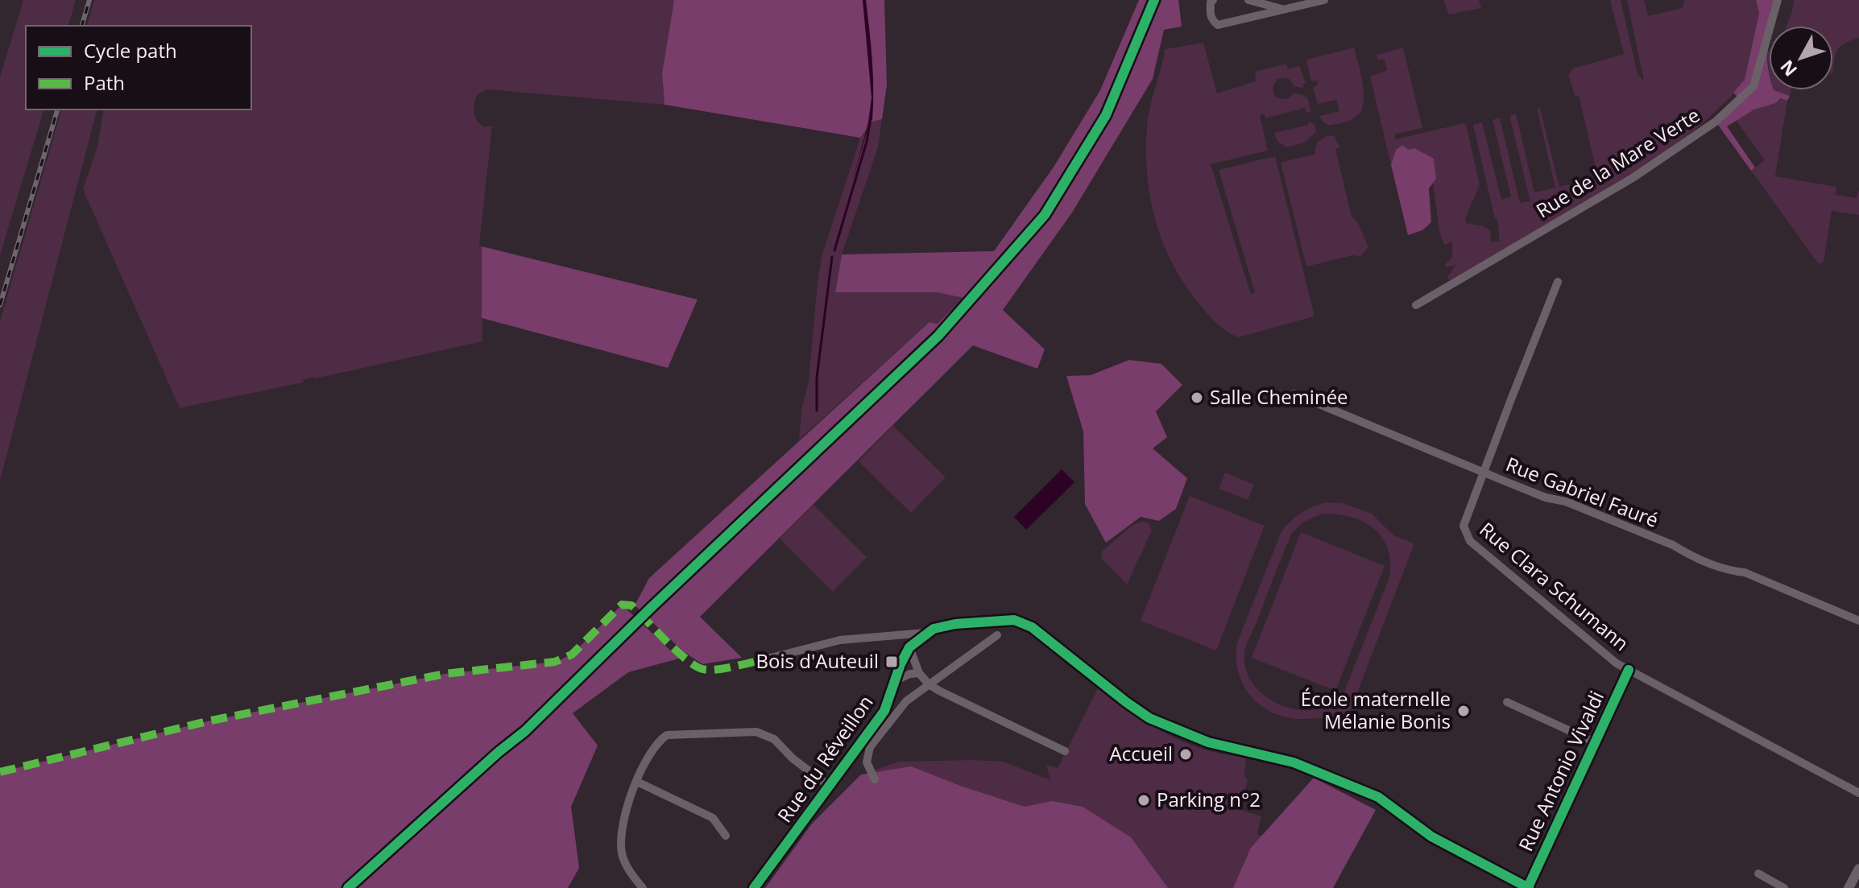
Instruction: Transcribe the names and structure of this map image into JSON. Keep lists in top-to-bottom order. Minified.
{"streets":{"street":["Rue de la Mare Verte","Rue Gabriel Fauré","Rue Clara Schumann","Rue du Réveillon","Rue Antonio Vivaldi"]},"crossings":[["Rue Gabriel Fauré","Rue Clara Schumann"],["Rue Clara Schumann","Rue Antonio Vivaldi"],["Rue du Réveillon","Rue Antonio Vivaldi"]],"places":{"other":["Salle Cheminée","École maternelle Mélanie Bonis","Accueil","Parking n°2"],"transit":["Bois d'Auteuil"]},"legend":["Cycle path","Path"],"north":"bottom left"}
